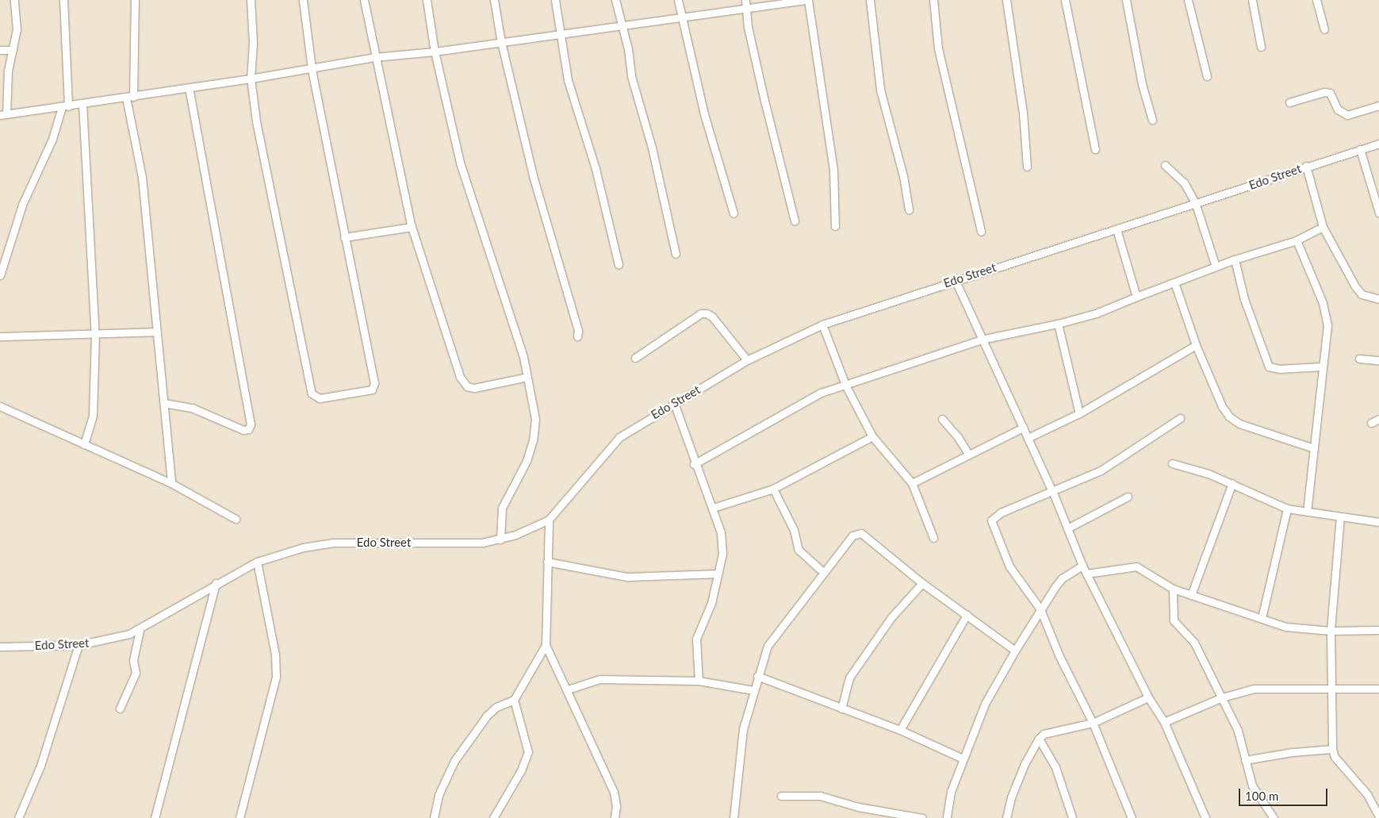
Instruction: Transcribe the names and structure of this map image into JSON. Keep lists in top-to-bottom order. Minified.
{"streets":{"street":["Edo Street"]},"scale_bar":"100 m"}
